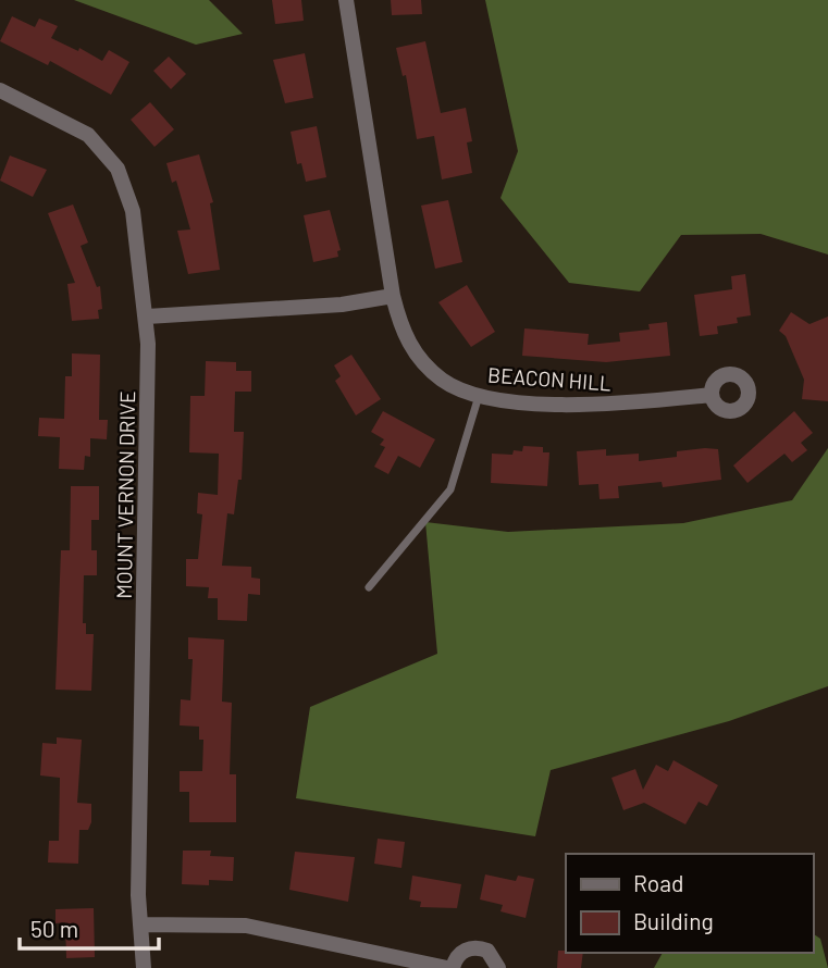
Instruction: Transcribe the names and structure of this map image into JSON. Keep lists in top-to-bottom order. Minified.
{"streets":{"street":["BEACON HILL","MOUNT VERNON DRIVE"]},"legend":["Road","Building"],"scale_bar":"50 m"}
